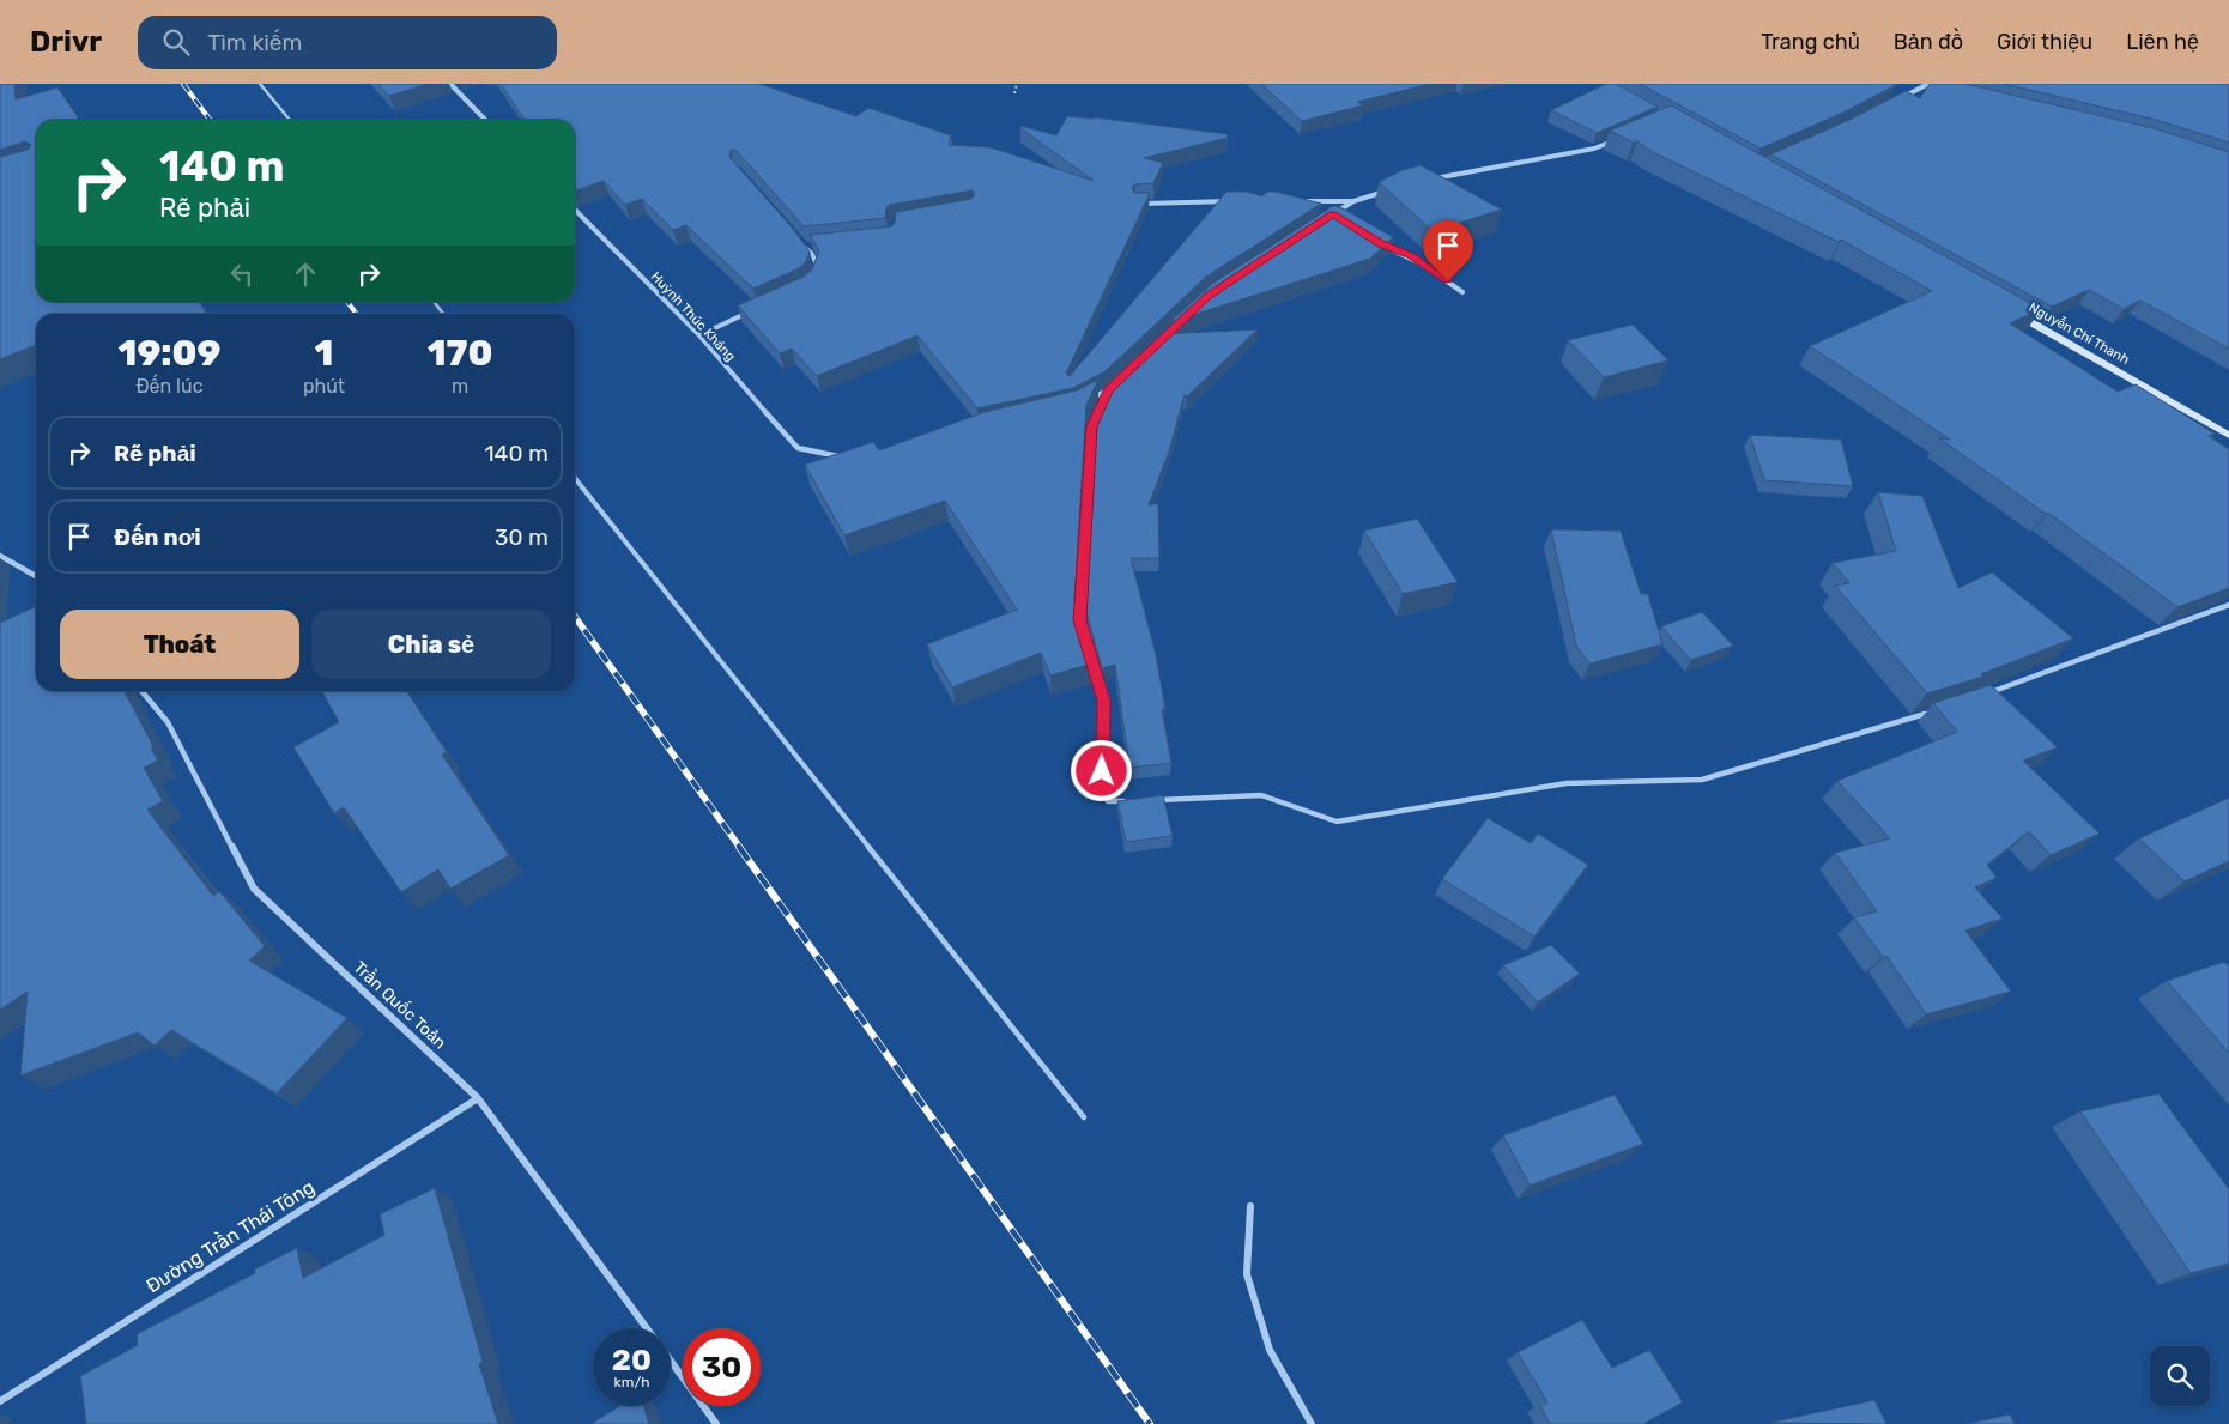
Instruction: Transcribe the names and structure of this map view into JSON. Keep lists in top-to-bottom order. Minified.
{"streets":{"main road":["Nguyễn Chí Thanh"],"street":["Huỳnh Thúc Kháng","Trần Quốc Toản","Đường Trần Thái Tông"]},"crossings":[["Trần Quốc Toản","Đường Trần Thái Tông"]],"page":{"header":"Drivr","search":"Tìm kiếm","nav":["Trang chủ","Bản đồ","Giới thiệu","Liên hệ"],"turn":["140 m","Rẽ phải"],"eta":["19:09","Đến lúc","1","phút","170","m"],"list":[{"name":"Rẽ phải","value":"140 m"},{"name":"Đến nơi","value":"30 m"}],"buttons":["Thoát","Chia sẻ"],"speed":"20 km/h","limit":"30"}}
